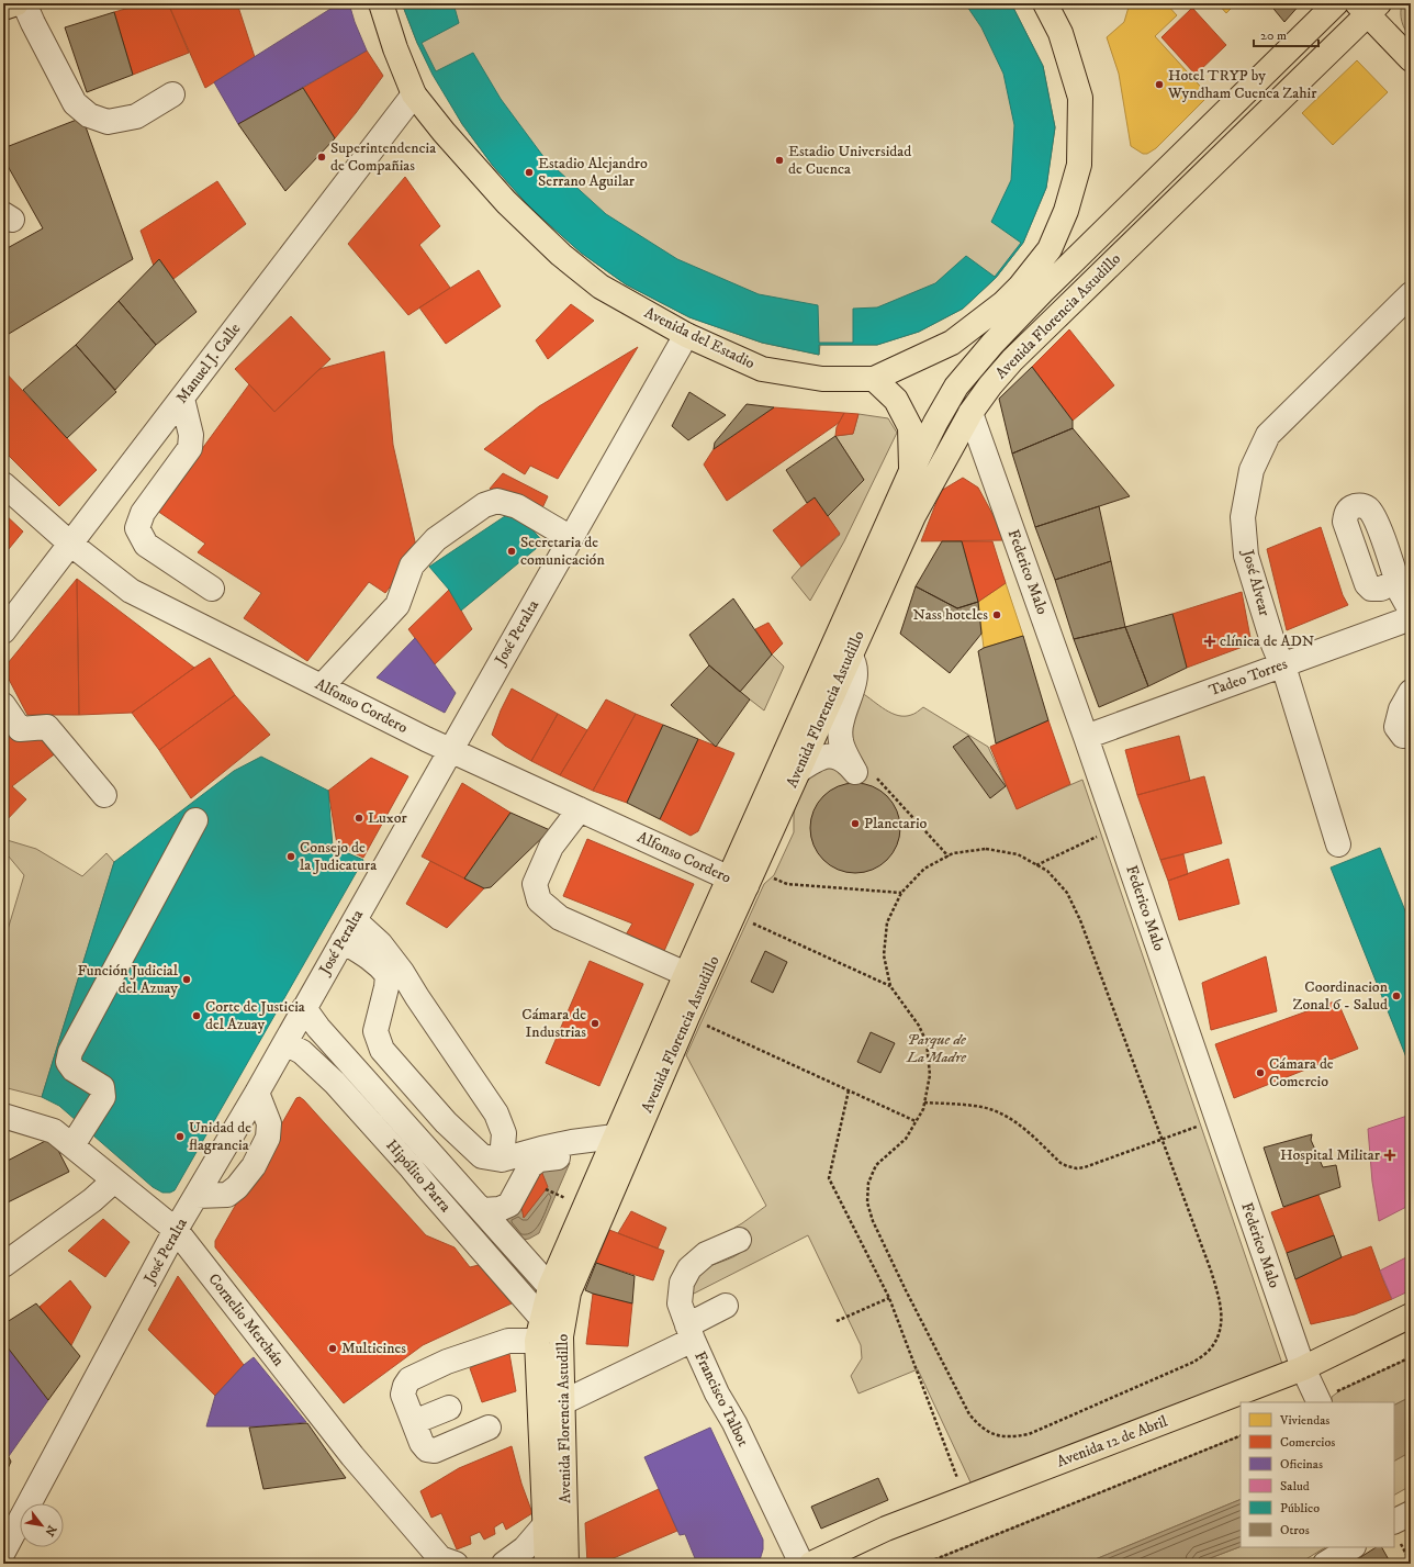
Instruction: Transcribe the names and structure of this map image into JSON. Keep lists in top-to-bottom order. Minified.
{"streets":{"main road":["Avenida Florencia Astudillo","Avenida del Estadio","Avenida 12 de Abril"],"street":["Manuel J. Calle","Federico Malo","José Alvear","José Peralta","Tadeo Torres","Alfonso Cordero","Hipólito Parra","Cornelio Merchán","Francisco Talbot"]},"crossings":[["Avenida Florencia Astudillo","Federico Malo"],["Avenida Florencia Astudillo","Alfonso Cordero"],["Avenida Florencia Astudillo","Hipólito Parra"],["Avenida Florencia Astudillo","Francisco Talbot"],["Avenida del Estadio","Manuel J. Calle"],["Avenida del Estadio","José Peralta"],["Manuel J. Calle","Alfonso Cordero"],["Federico Malo","Tadeo Torres"],["Federico Malo","Avenida 12 de Abril"],["José Alvear","Tadeo Torres"],["José Peralta","Alfonso Cordero"],["José Peralta","Hipólito Parra"],["José Peralta","Cornelio Merchán"]],"parks":["Parque de La Madre"],"places":{"other":["Hotel TRYP by Wyndham Cuenca Zahir","Superintendencia de Compañias","Estadio Universidad de Cuenca","Estadio Alejandro Serrano Aguilar","Secretaria de comunicación","Nass hoteles","Luxor","Planetario","Consejo de la Judicatura","Función Judicial del Azuay","Coordinacion Zonal 6 - Salud","Corte de Justicia del Azuay","Cámara de Industrias","Cámara de Comercio","Unidad de flagrancia","Multicines"],"health":["clínica de ADN","Hospital Militar"]},"legend":["Viviendas","Comercios","Oficinas","Salud","Público","Otros"],"scale_bar":"20 m","north":"bottom right"}
